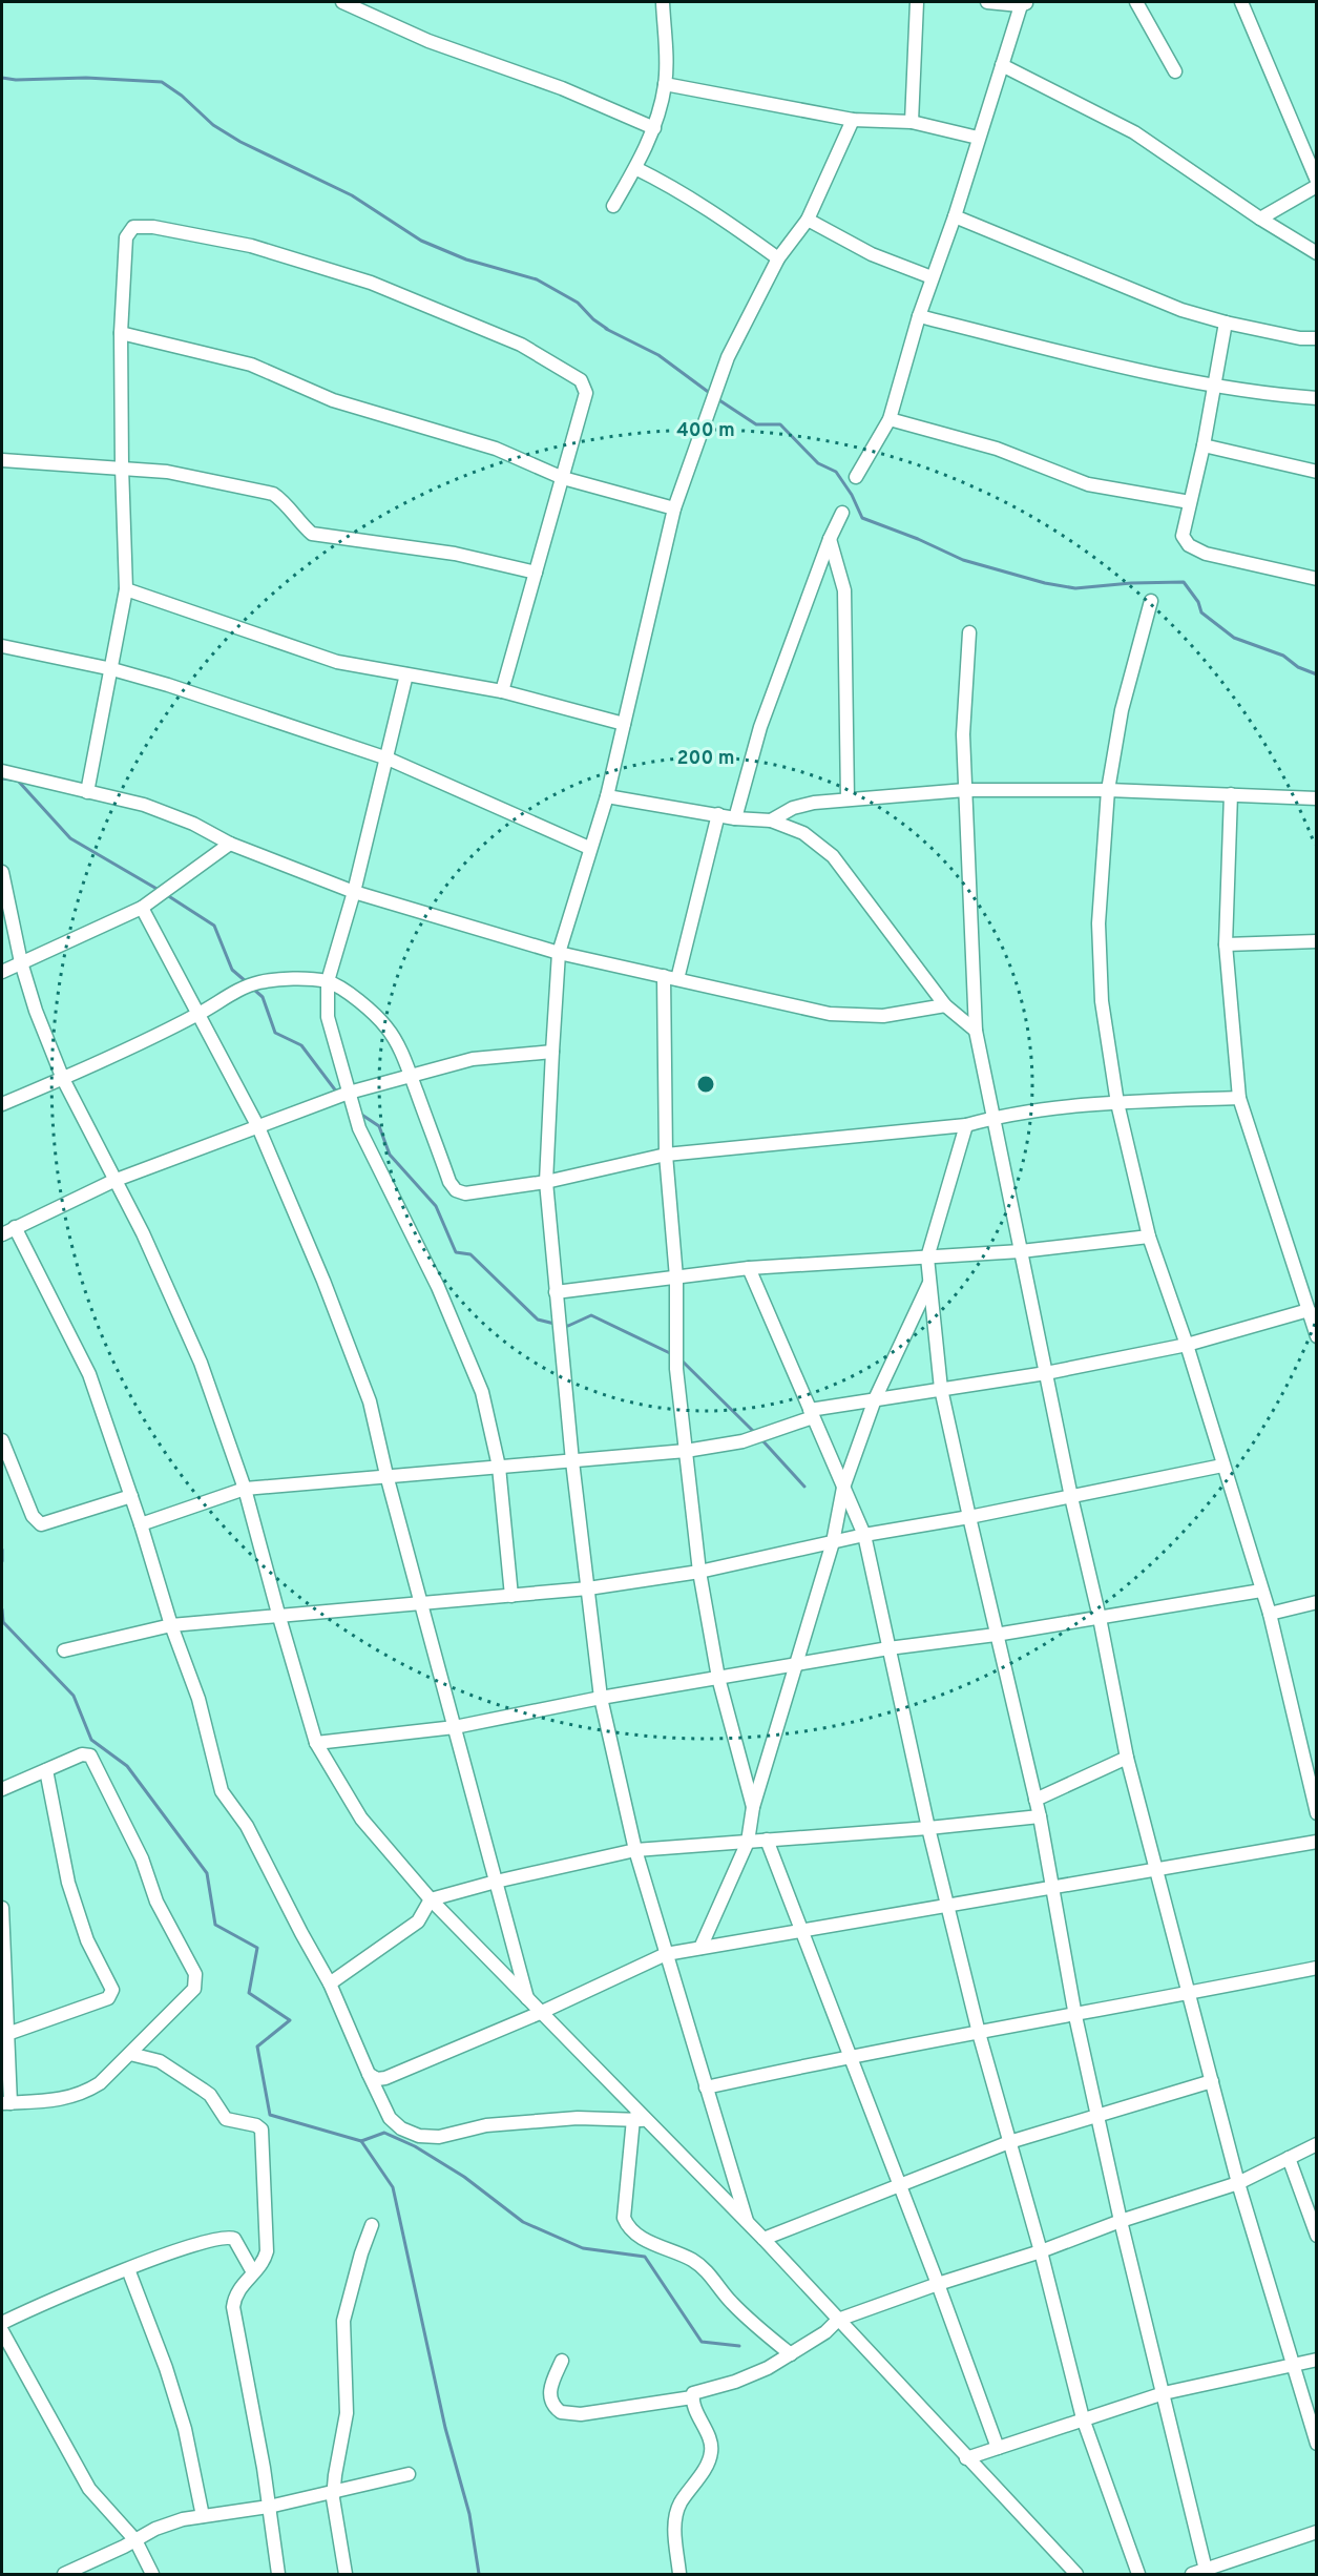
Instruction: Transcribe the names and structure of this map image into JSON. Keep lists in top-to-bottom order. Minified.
{"rings":["400 m","200 m"]}
